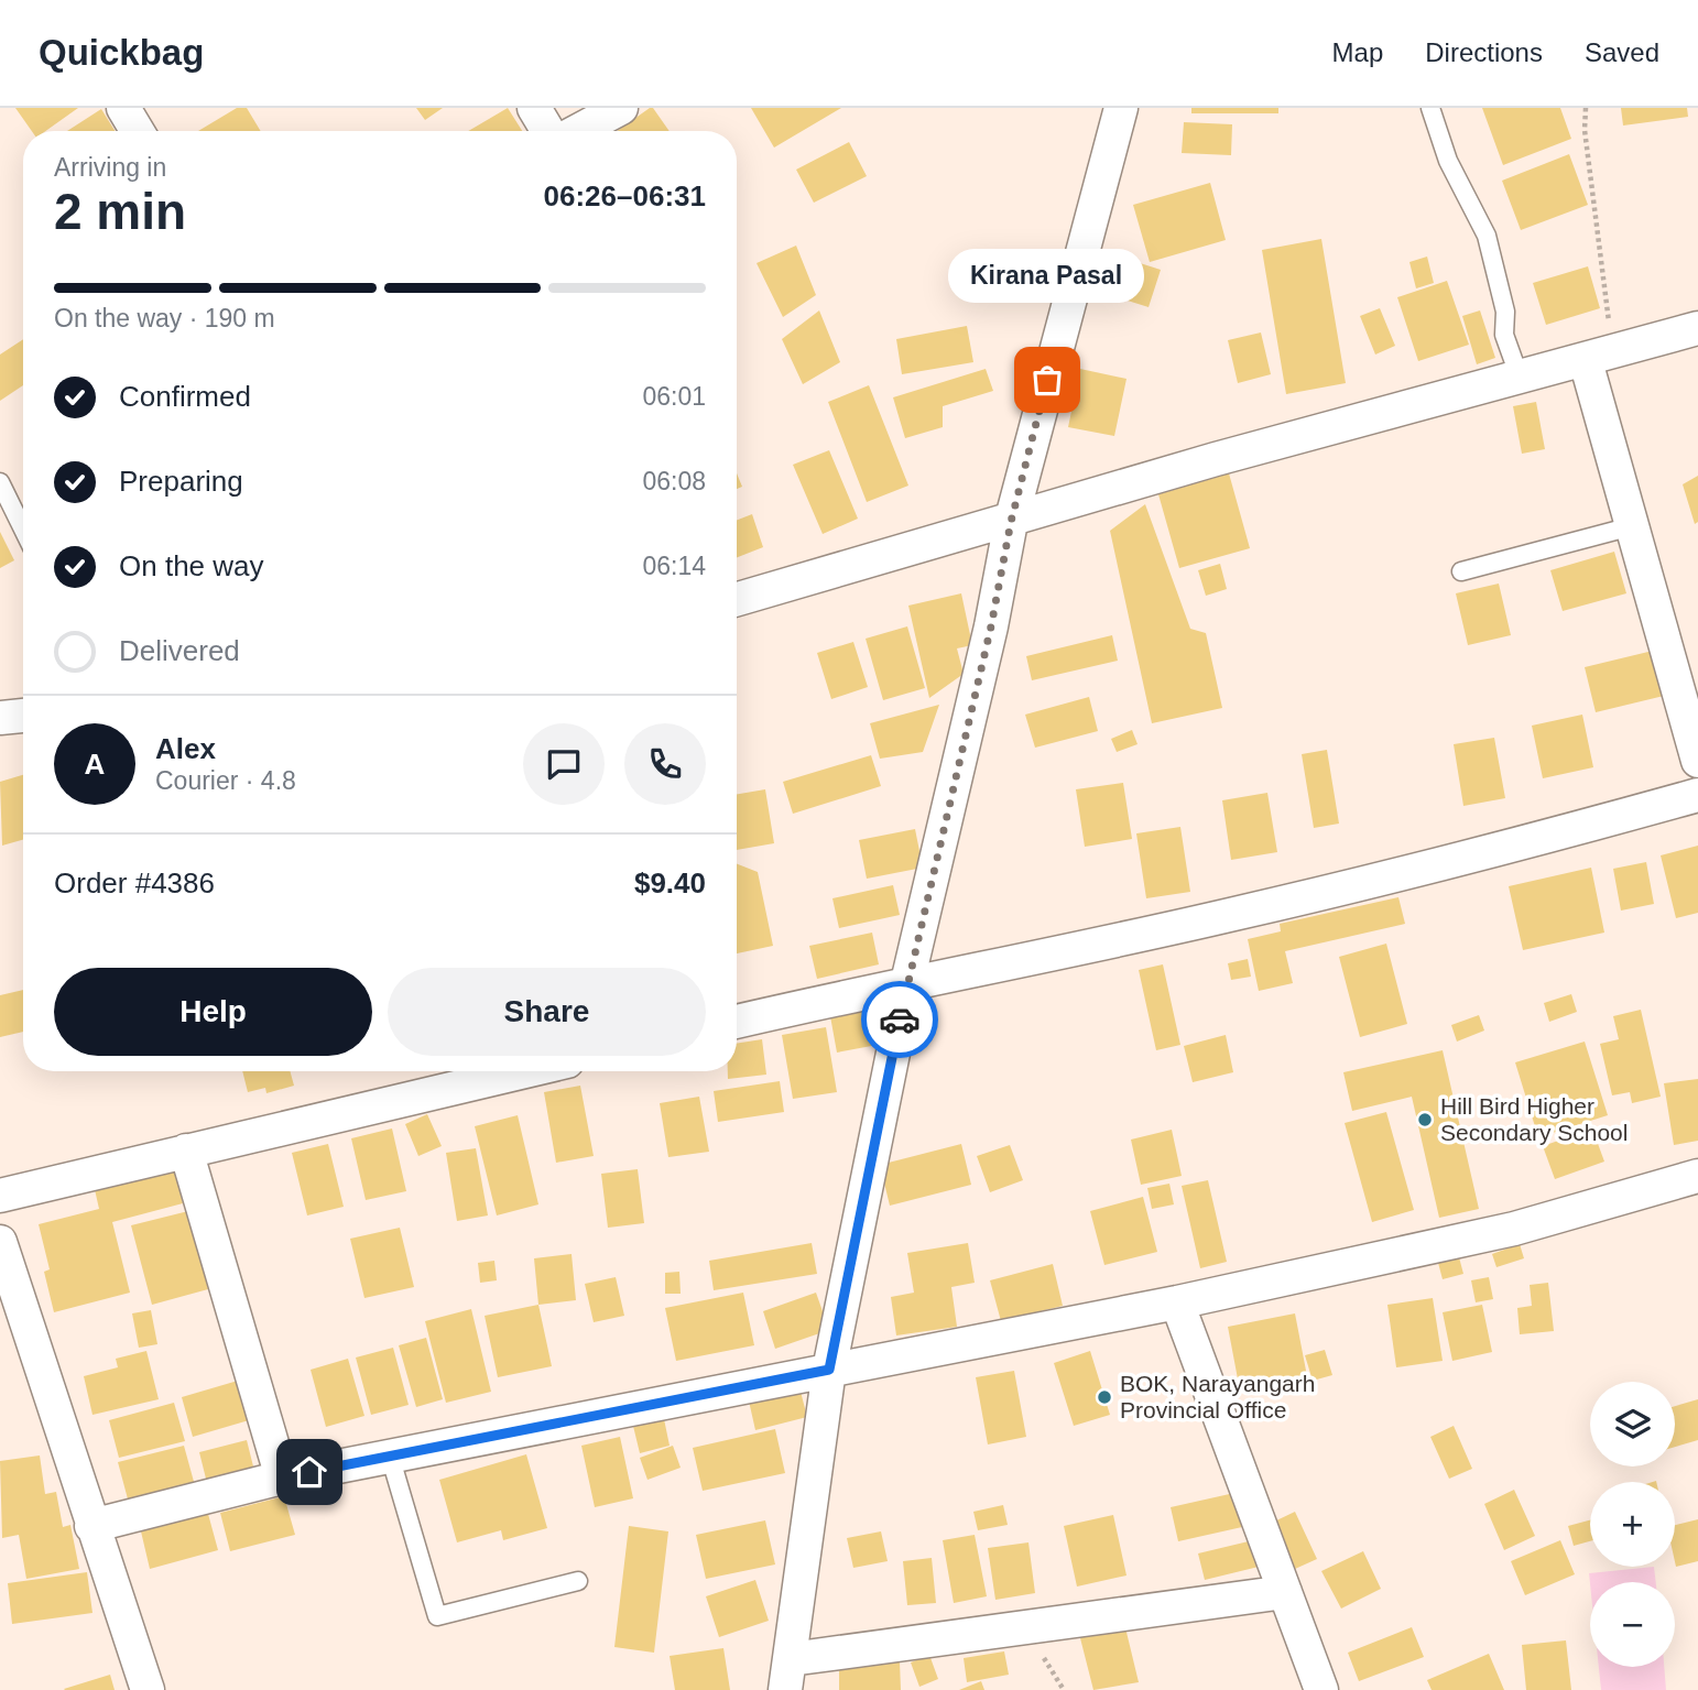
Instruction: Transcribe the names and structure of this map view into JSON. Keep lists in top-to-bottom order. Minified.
{"places":["Kirana Pasal","Hill Bird Higher Secondary School","BOK, Narayangarh Provincial Office"],"page":{"header":"Quickbag","nav":["Map","Directions","Saved"],"heading":["2 min","Arriving in","06:26–06:31"],"panel":["Alex","Courier · 4.8","Order #4386","$9.40"],"bubble":"Kirana Pasal","bar":"On the way · 190 m","list":[["Confirmed","06:01"],["Preparing","06:08"],["On the way","06:14"],"Delivered"],"round":"A","buttons":["Help","Share"],"map_buttons":["+","−"]}}
